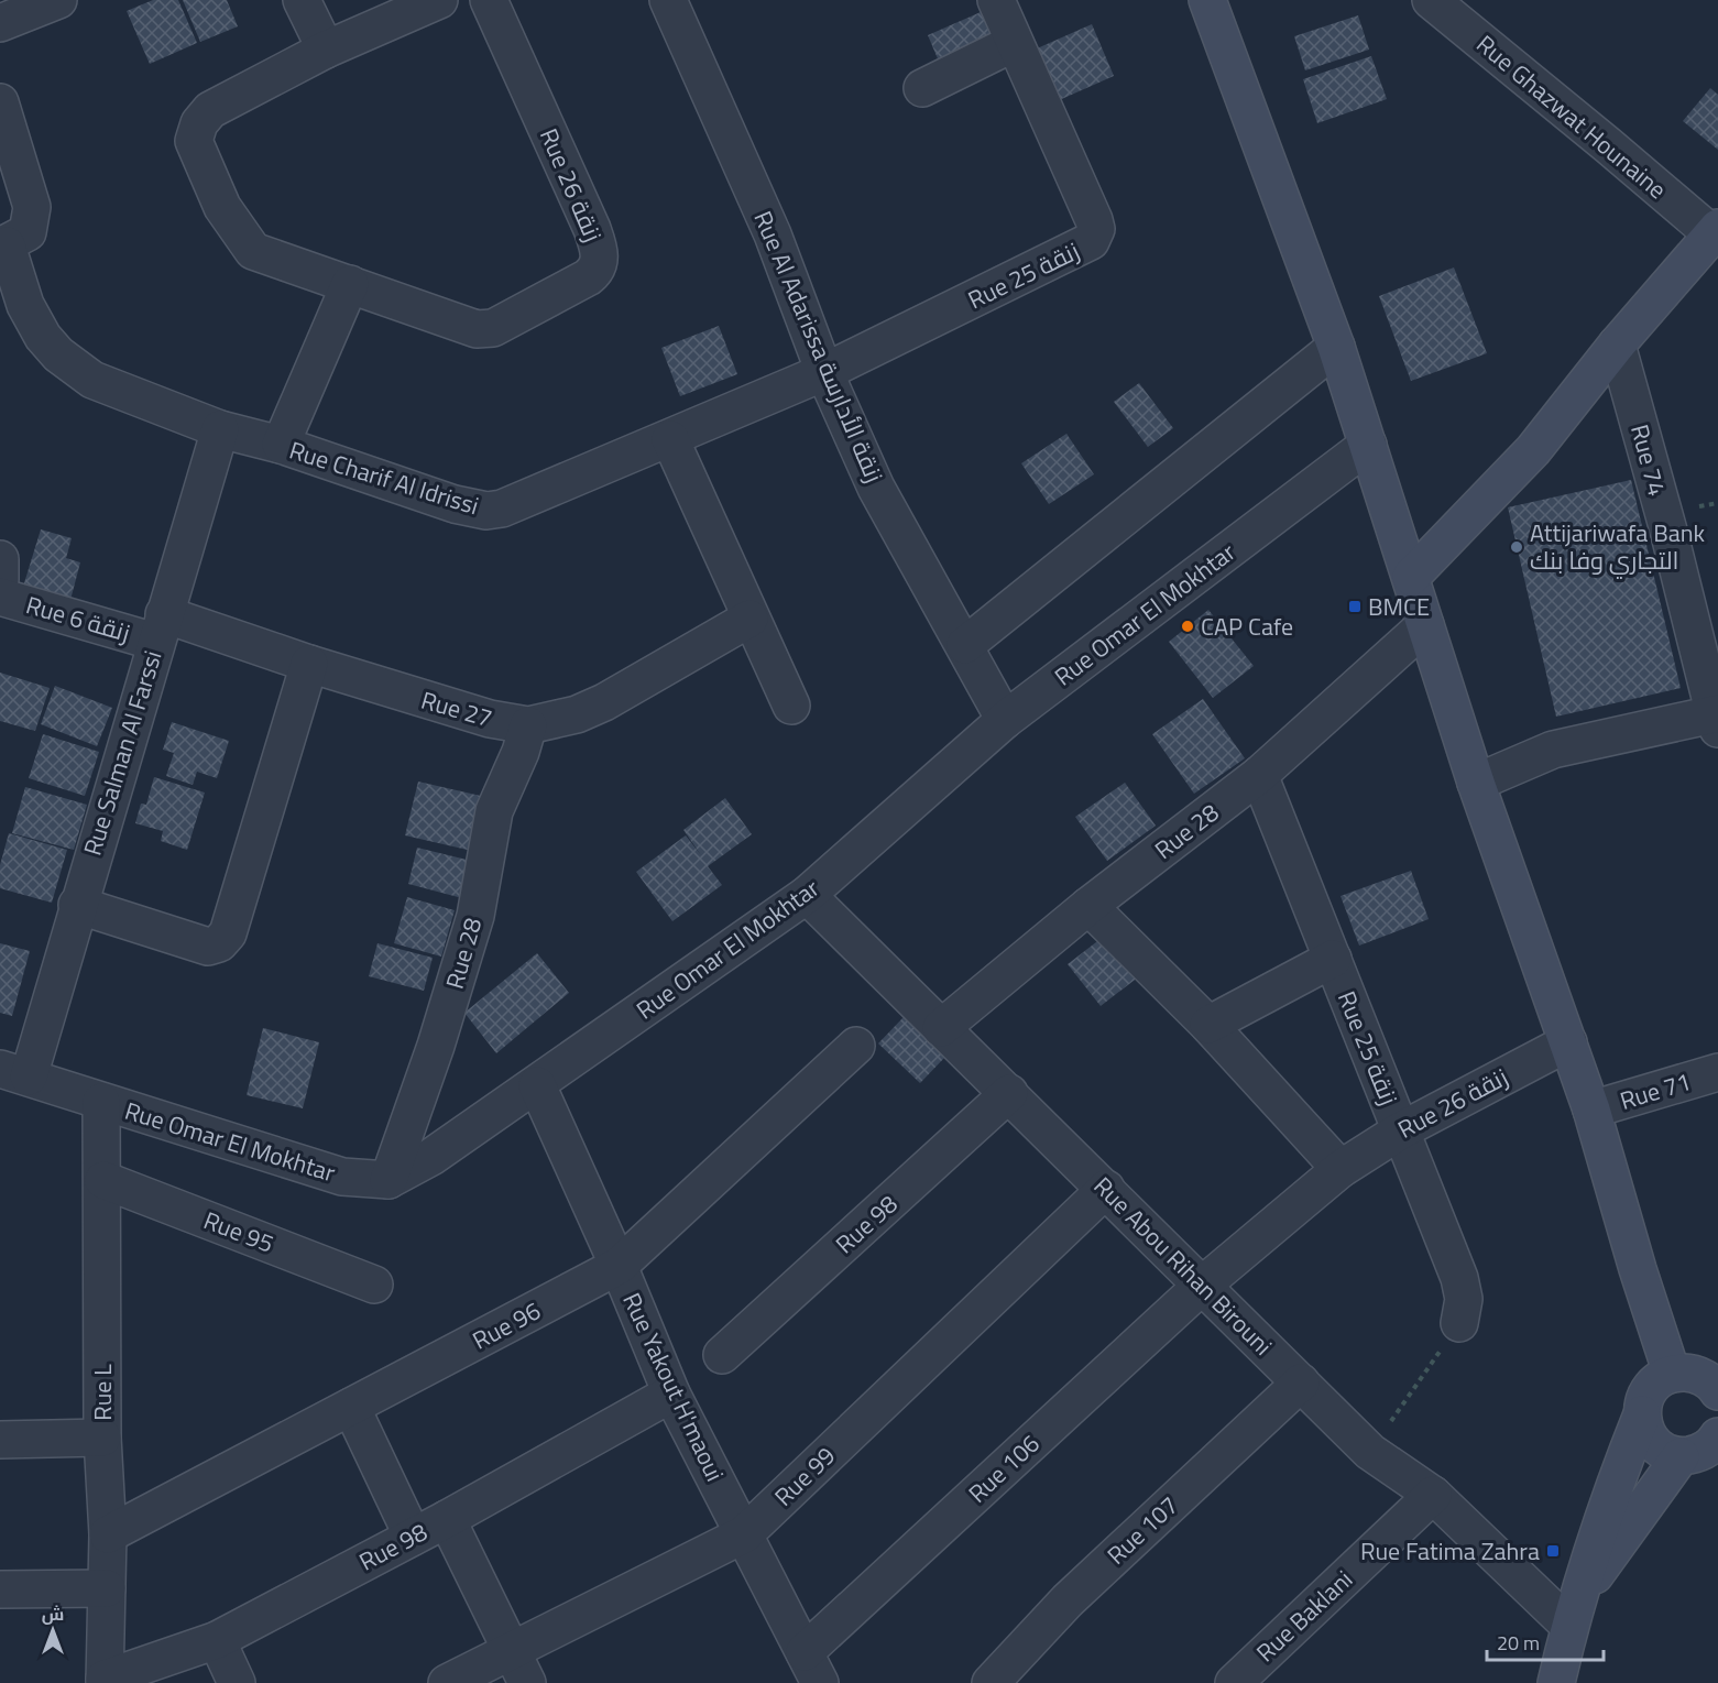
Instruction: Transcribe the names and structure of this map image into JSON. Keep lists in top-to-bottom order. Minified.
{"streets":{"street":["Rue Ghazwat Hounaine","Rue 26 زنقة","Rue 25 زنقة","Rue Al Adarissa زنقة الأدارسة","Rue 74","Rue Charif Al Idrissi","Rue Omar El Mokhtar","Rue 6 زنقة","Rue 27","Rue Salman Al Farssi","Rue 28","Rue 71","Rue 98","Rue 95","Rue Abou Rihan Birouni","Rue 96","Rue Yakout H'maoui","Rue L","Rue 106","Rue 99","Rue 107","Rue Baklani"]},"crossings":[["Rue 26 زنقة","Rue 25 زنقة"],["Rue 26 زنقة","Rue Abou Rihan Birouni"],["Rue 26 زنقة","Rue 106"],["Rue 25 زنقة","Rue Al Adarissa زنقة الأدارسة"],["Rue 25 زنقة","Rue Charif Al Idrissi"],["Rue 25 زنقة","Rue 28"],["Rue Al Adarissa زنقة الأدارسة","Rue Charif Al Idrissi"],["Rue Al Adarissa زنقة الأدارسة","Rue Omar El Mokhtar"],["Rue Charif Al Idrissi","Rue Salman Al Farssi"],["Rue Omar El Mokhtar","Rue Salman Al Farssi"],["Rue Omar El Mokhtar","Rue 28"],["Rue Omar El Mokhtar","Rue Abou Rihan Birouni"],["Rue Omar El Mokhtar","Rue Yakout H'maoui"],["Rue Omar El Mokhtar","Rue L"],["Rue 6 زنقة","Rue 27"],["Rue 6 زنقة","Rue Salman Al Farssi"],["Rue 27","Rue Salman Al Farssi"],["Rue 27","Rue 28"],["Rue 28","Rue Abou Rihan Birouni"],["Rue 98","Rue Abou Rihan Birouni"],["Rue 98","Rue Yakout H'maoui"],["Rue 98","Rue L"],["Rue 95","Rue L"],["Rue Abou Rihan Birouni","Rue 106"],["Rue Abou Rihan Birouni","Rue 99"],["Rue Abou Rihan Birouni","Rue 107"],["Rue Abou Rihan Birouni","Rue Baklani"],["Rue 96","Rue Yakout H'maoui"],["Rue 96","Rue L"],["Rue Yakout H'maoui","Rue 106"],["Rue Yakout H'maoui","Rue 99"]],"places":{"other":["Attijariwafa Bank التجاري وفا بنك","CAP Cafe"],"transit":["BMCE","Rue Fatima Zahra"]},"scale_bar":"20 m","north":"top"}
